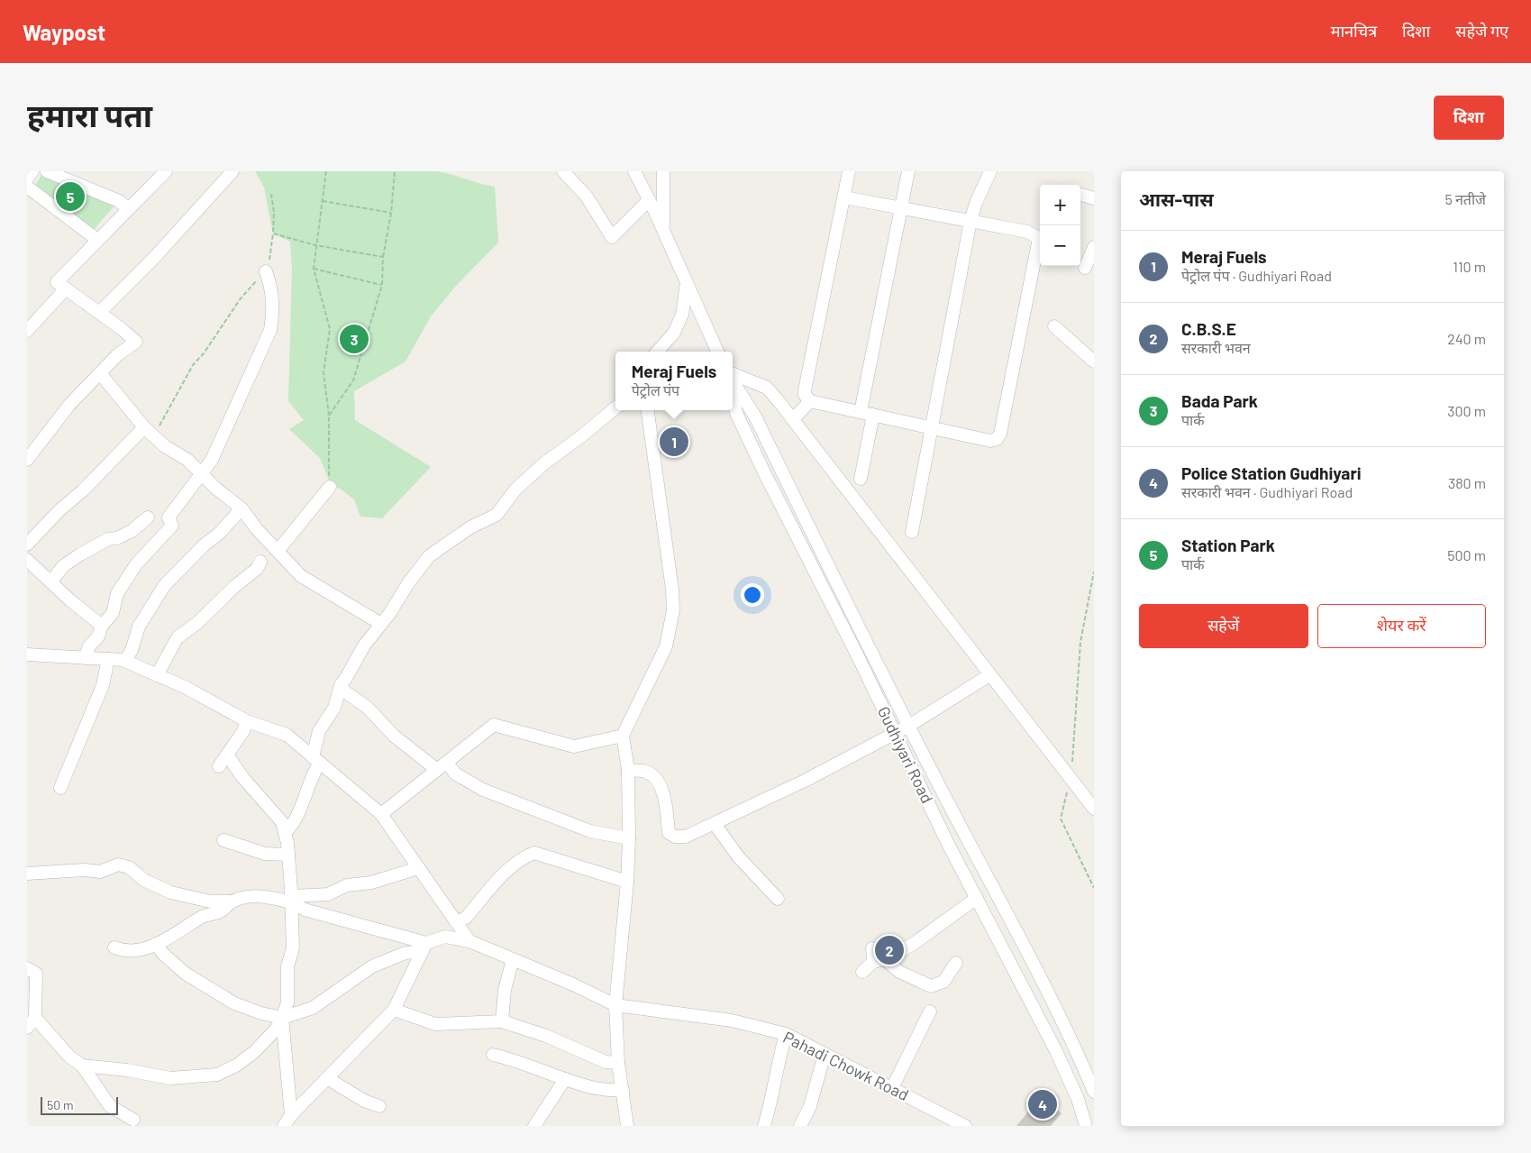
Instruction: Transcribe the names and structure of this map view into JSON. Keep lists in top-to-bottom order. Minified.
{"streets":{"street":["Gudhiyari Road","Pahadi Chowk Road"]},"scale_bar":"50 m","page":{"header":"Waypost","nav":["मानचित्र","दिशा","सहेजे गए"],"title":"हमारा पता","buttons":["दिशा",["सहेजें","शेयर करें"]],"heading":["आस-पास","5 नतीजे"],"pins":["5","3","1","2","4"],"map_buttons":["+","−"],"list":[{"mark":"1","name":"Meraj Fuels","note":"पेट्रोल पंप · Gudhiyari Road","value":"110 m"},{"mark":"2","name":"C.B.S.E","note":"सरकारी भवन","value":"240 m"},{"mark":"3","name":"Bada Park","note":"पार्क","value":"300 m"},{"mark":"4","name":"Police Station Gudhiyari","note":"सरकारी भवन · Gudhiyari Road","value":"380 m"},{"mark":"5","name":"Station Park","note":"पार्क","value":"500 m"}],"popup":["Meraj Fuels","पेट्रोल पंप"],"scale":"50 m"}}
